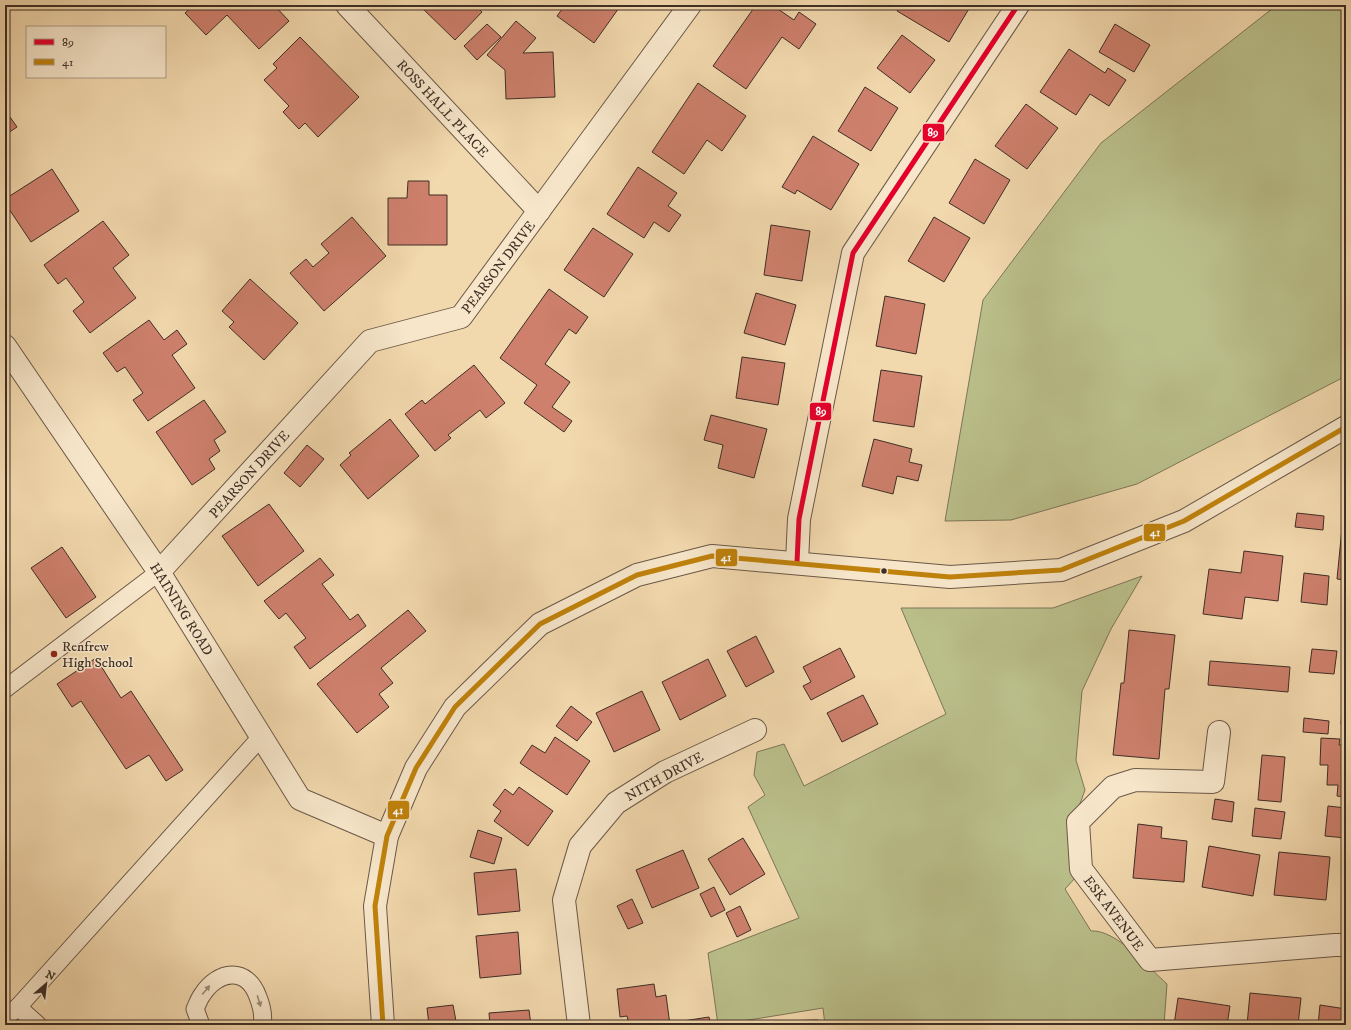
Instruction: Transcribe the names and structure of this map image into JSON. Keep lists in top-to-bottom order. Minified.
{"streets":{"street":["ROSS HALL PLACE","PEARSON DRIVE","HAINING ROAD","NITH DRIVE","ESK AVENUE"]},"crossings":[["ROSS HALL PLACE","PEARSON DRIVE"],["PEARSON DRIVE","HAINING ROAD"]],"places":["Renfrew High School"],"lines":["transit line 89","transit line 41"],"legend":["89","41"],"north":"top right"}
